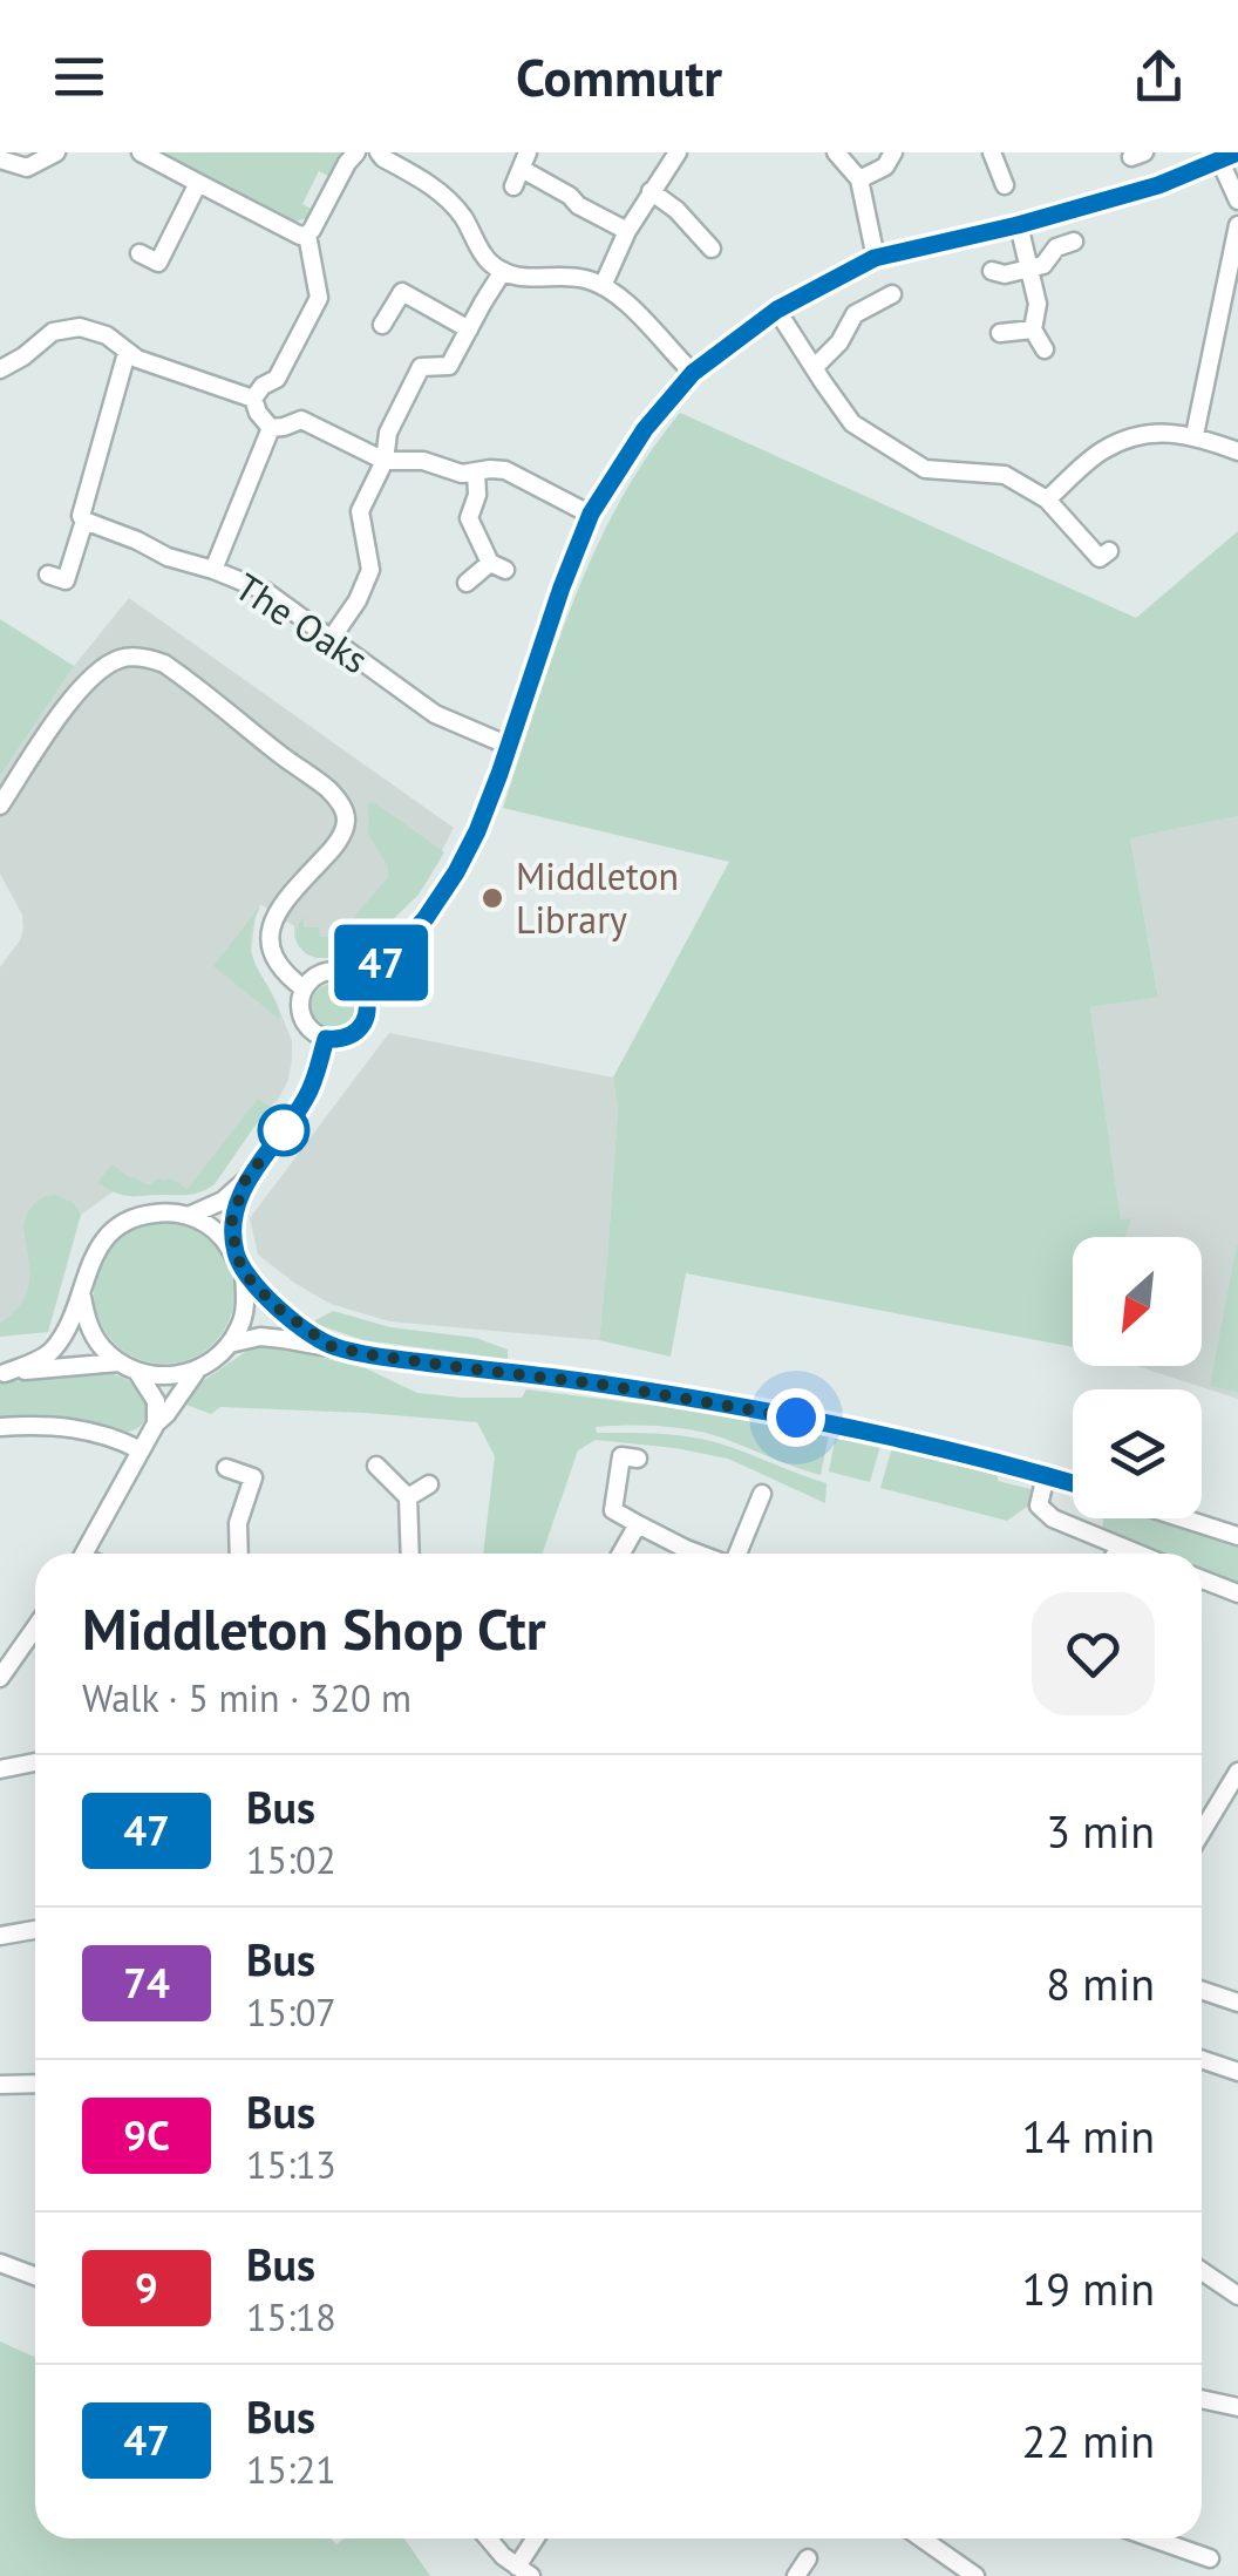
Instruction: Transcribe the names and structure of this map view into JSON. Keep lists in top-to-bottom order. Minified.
{"streets":{"street":["The Oaks"]},"places":["Middleton Library"],"lines":["bus line 47"],"north":"bottom left","page":{"header":"Commutr","on_map":"47","heading":["Middleton Shop Ctr","Walk · 5 min · 320 m"],"list":[{"mark":"47","name":"Bus","note":"15:02","value":"3 min"},{"mark":"74","name":"Bus","note":"15:07","value":"8 min"},{"mark":"9C","name":"Bus","note":"15:13","value":"14 min"},{"mark":"9","name":"Bus","note":"15:18","value":"19 min"},{"mark":"47","name":"Bus","note":"15:21","value":"22 min"}]}}
